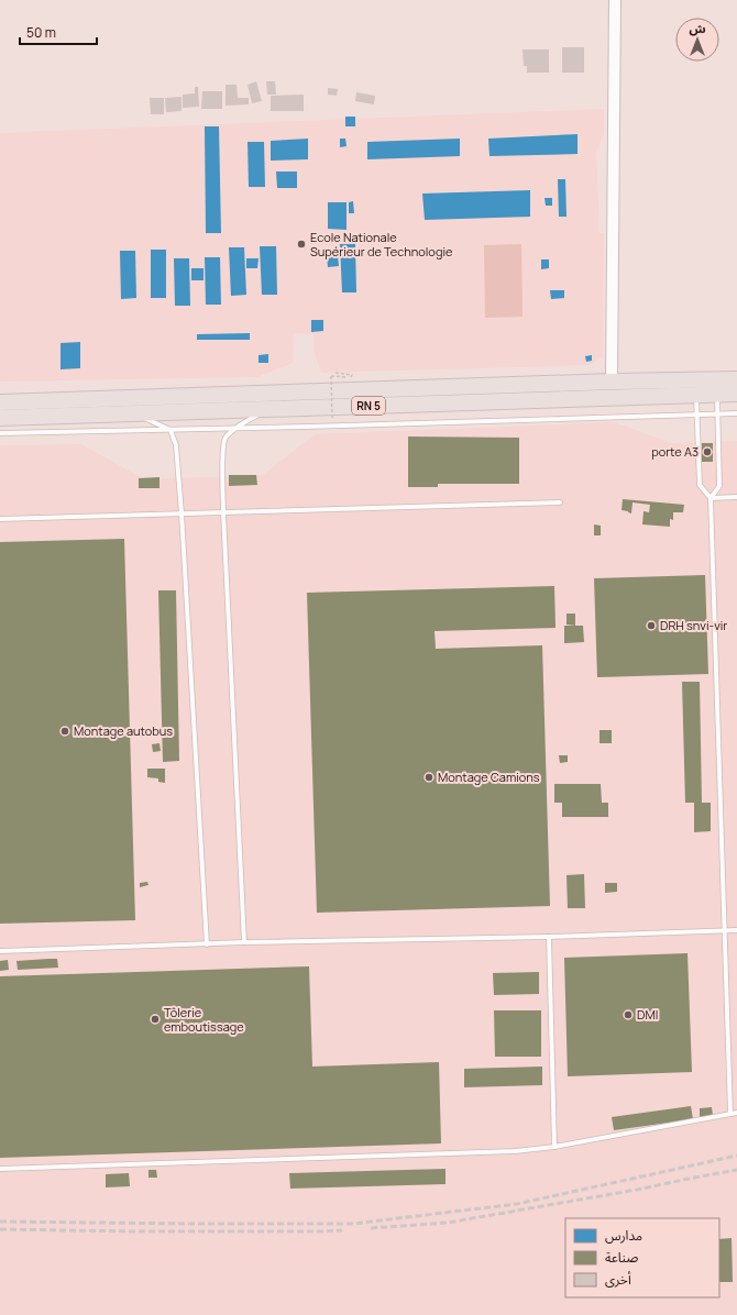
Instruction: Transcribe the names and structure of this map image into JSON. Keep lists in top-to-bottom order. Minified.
{"streets":{"highway":["RN 5"]},"places":["Ecole Nationale Supérieur de Technologie","porte A3","DRH snvi-vir","Montage autobus","Montage Camions","DMI","Tôlerie emboutissage"],"legend":["مدارس","صناعة","أخرى"],"scale_bar":"50 m","north":"top"}
